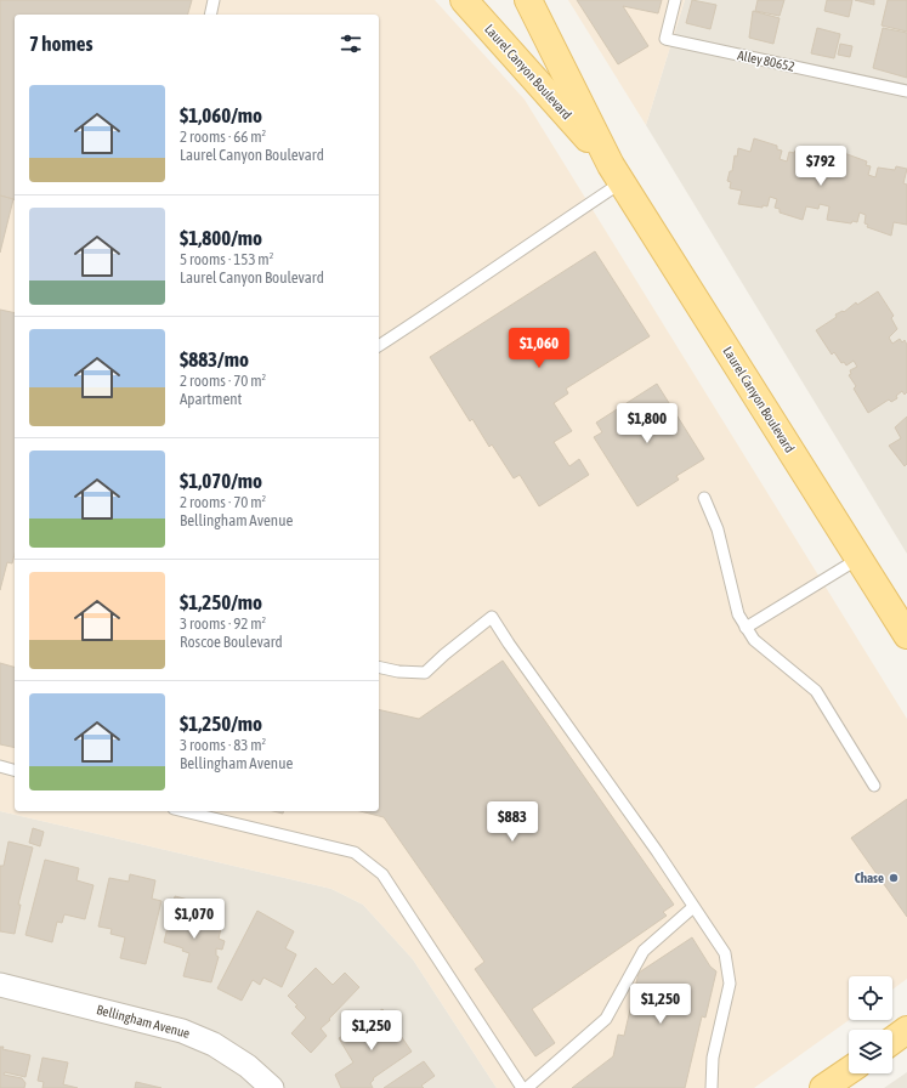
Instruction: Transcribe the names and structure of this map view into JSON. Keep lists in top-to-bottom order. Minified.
{"streets":{"main road":["Laurel Canyon Boulevard"],"street":["Bellingham Avenue"],"lane":["Alley 80652"]},"places":["Chase"],"page":{"heading":"7 homes","list":[{"name":"$1,060/mo","note":"2 rooms · 66 m² · Laurel Canyon Boulevard"},{"name":"$1,800/mo","note":"5 rooms · 153 m² · Laurel Canyon Boulevard"},{"name":"$883/mo","note":"2 rooms · 70 m² · Apartment"},{"name":"$1,070/mo","note":"2 rooms · 70 m² · Bellingham Avenue"},{"name":"$1,250/mo","note":"3 rooms · 92 m² · Roscoe Boulevard"},{"name":"$1,250/mo","note":"3 rooms · 83 m² · Bellingham Avenue"}],"price":["$792","$1,060","$1,800","$883","$1,070","$1,250","$1,250"]}}
